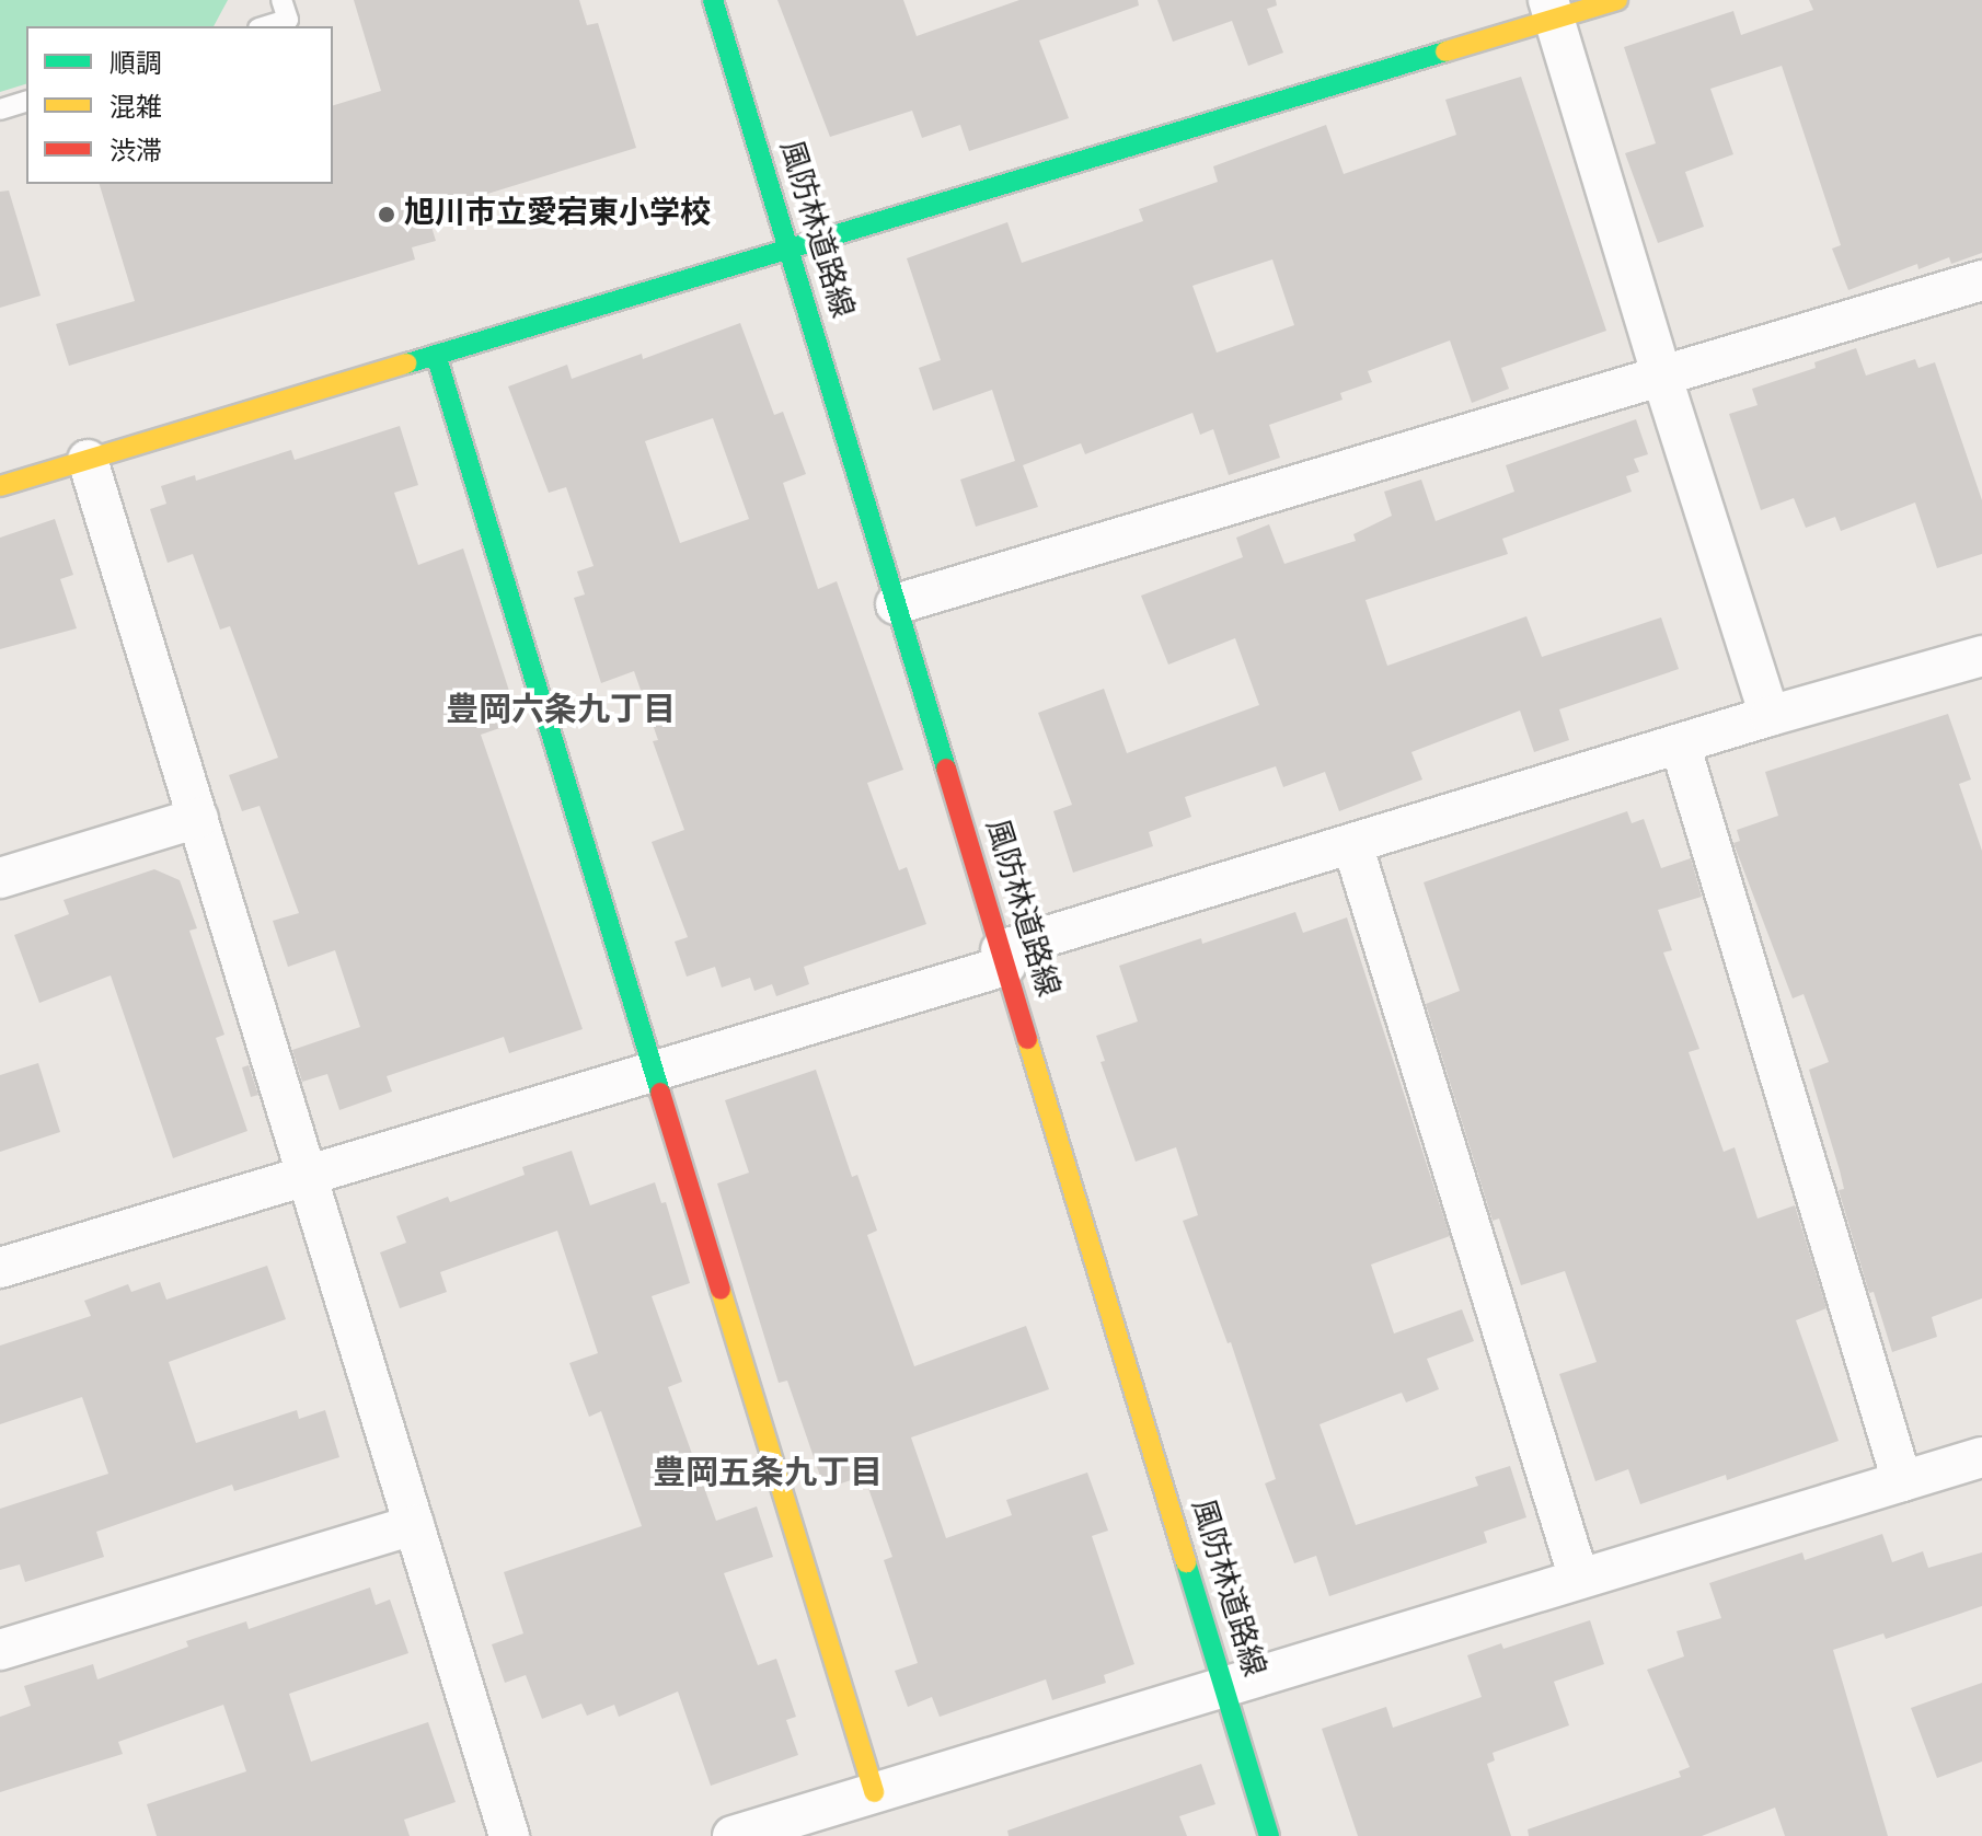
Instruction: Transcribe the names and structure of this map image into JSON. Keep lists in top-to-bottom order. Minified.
{"streets":{"street":["風防林道路線"]},"districts":["豊岡六条九丁目","豊岡五条九丁目"],"places":["旭川市立愛宕東小学校"],"legend":["順調","混雑","渋滞"]}
